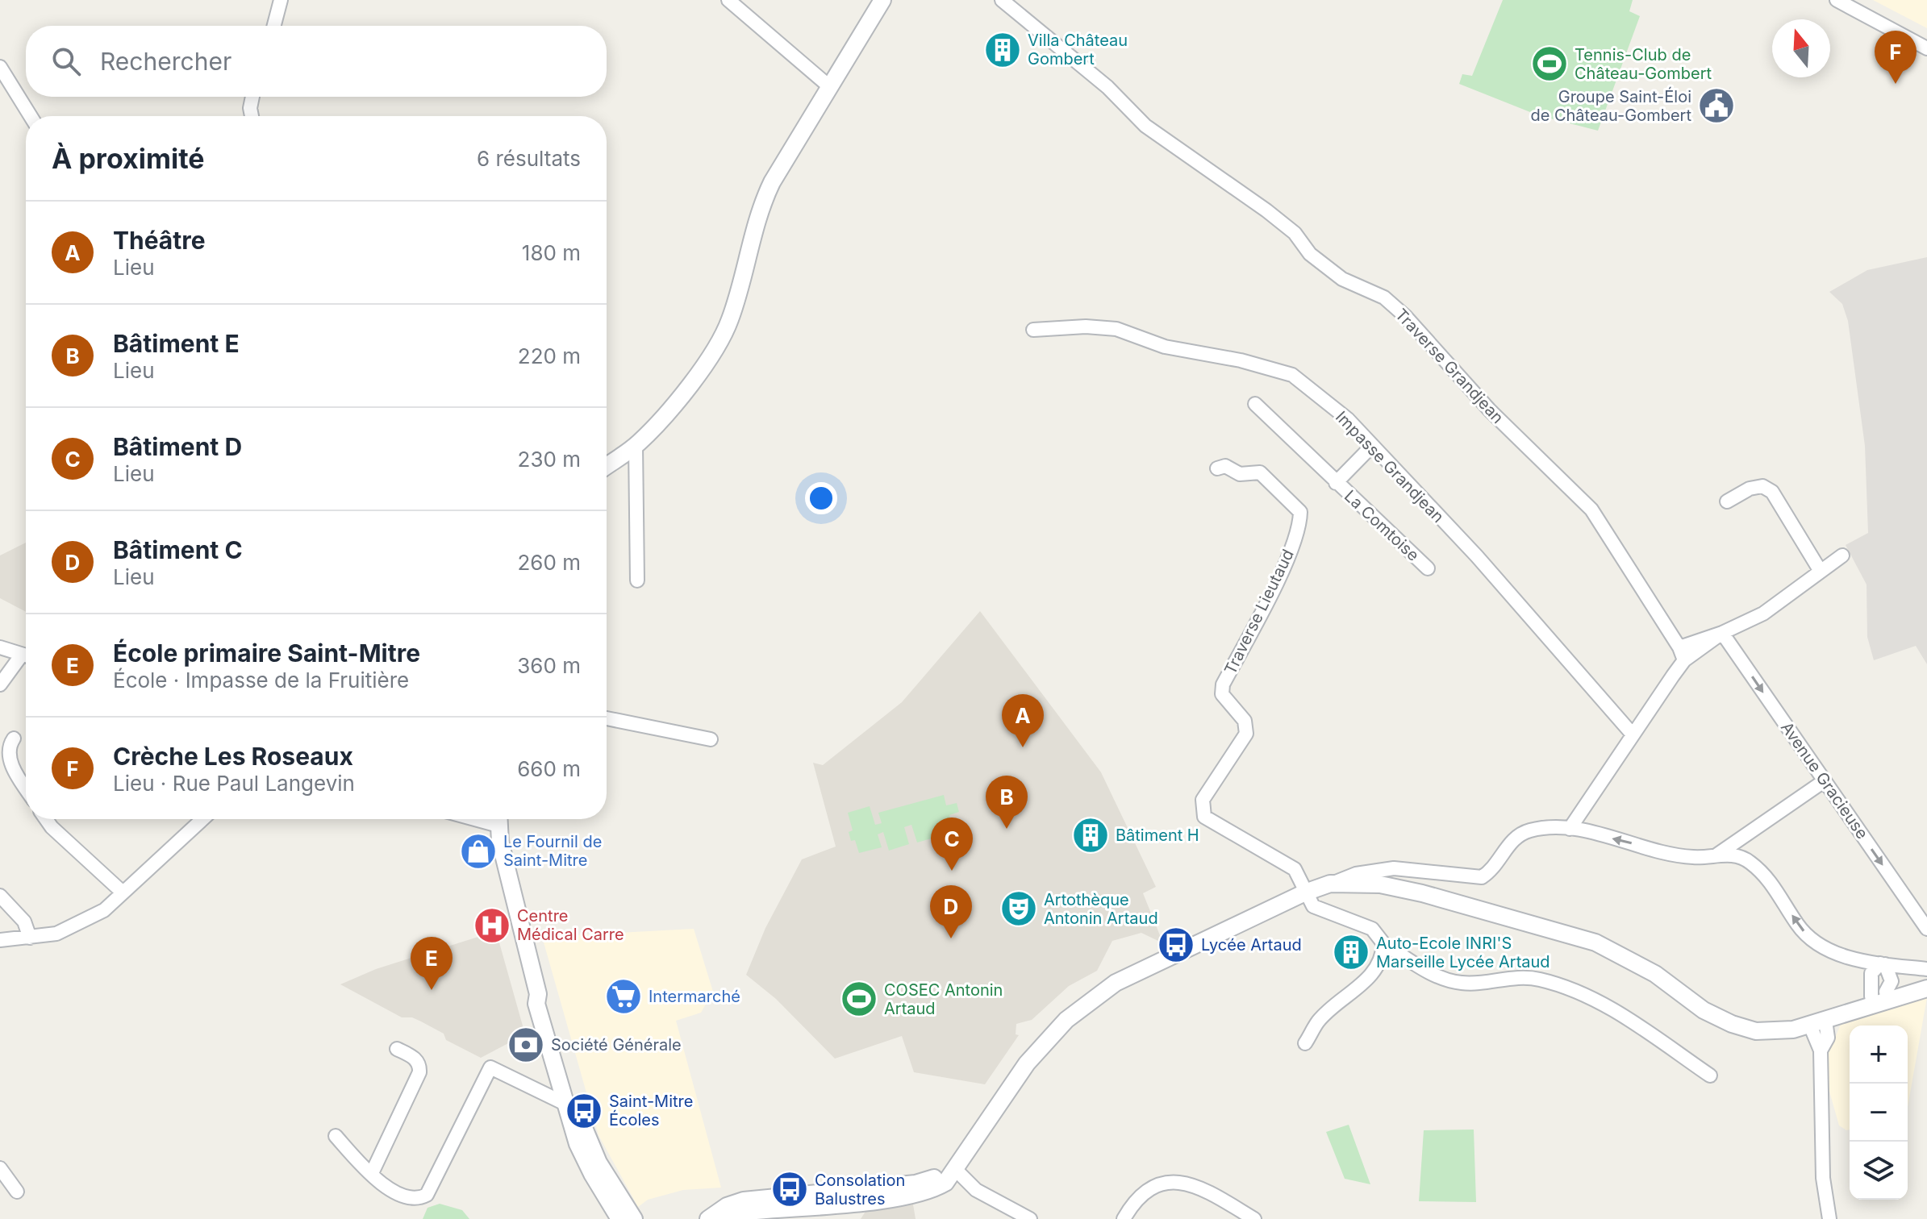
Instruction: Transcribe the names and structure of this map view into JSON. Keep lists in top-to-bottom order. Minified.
{"streets":{"street":["Traverse Grandjean","Impasse Grandjean","La Comtoise","Traverse Lieutaud","Avenue Gracieuse"]},"crossings":[["Impasse Grandjean","La Comtoise"]],"one_way":["Avenue Gracieuse"],"places":{"building":["Villa Château Gombert","Bâtiment H","Auto-Ecole INRI'S Marseille Lycée Artaud"],"sports":["Tennis-Club de Château-Gombert","COSEC Antonin Artaud"],"public building":["Groupe Saint-Éloi de Château-Gombert"],"shop":["Le Fournil de Saint-Mitre"],"theatre":["Artothèque Antonin Artaud"],"hospital":["Centre Médical Carre"],"bus stop":["Lycée Artaud","Saint-Mitre Écoles","Consolation Balustres"],"supermarket":["Intermarché"],"bank":["Société Générale"]},"north":"top","page":{"search":"Rechercher","pins":["F","A","B","C","D","E"],"heading":["À proximité","6 résultats"],"list":[{"mark":"A","name":"Théâtre","note":"Lieu","value":"180 m"},{"mark":"B","name":"Bâtiment E","note":"Lieu","value":"220 m"},{"mark":"C","name":"Bâtiment D","note":"Lieu","value":"230 m"},{"mark":"D","name":"Bâtiment C","note":"Lieu","value":"260 m"},{"mark":"E","name":"École primaire Saint-Mitre","note":"École · Impasse de la Fruitière","value":"360 m"},{"mark":"F","name":"Crèche Les Roseaux","note":"Lieu · Rue Paul Langevin","value":"660 m"}],"map_buttons":["+","−"]}}
